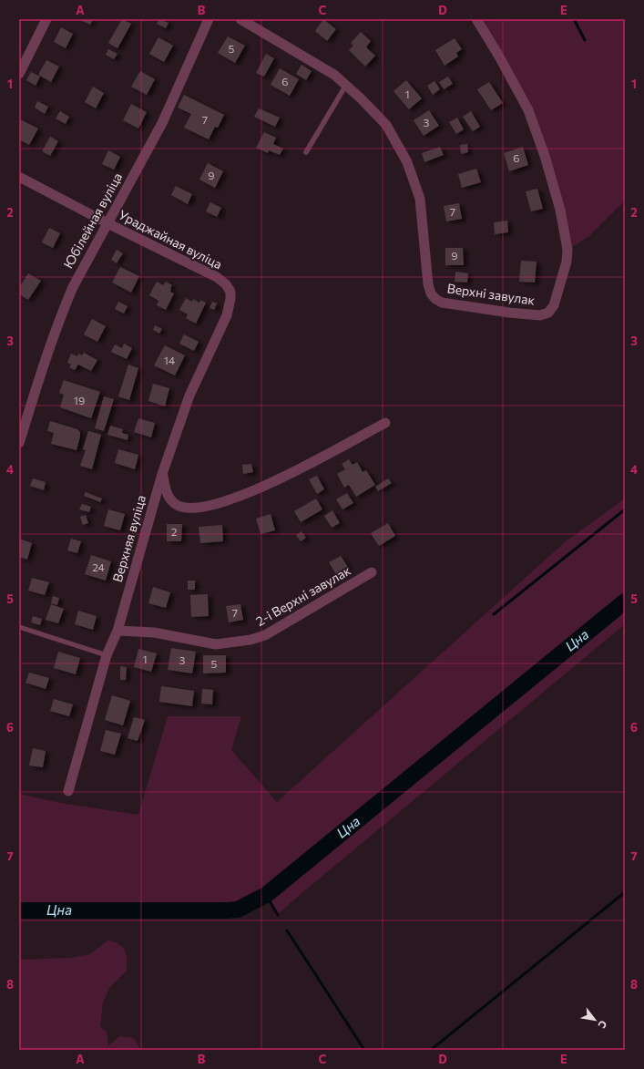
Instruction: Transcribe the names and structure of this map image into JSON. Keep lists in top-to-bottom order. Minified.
{"streets":{"street":["Юбілейная вуліца","Ураджайная вуліца","Верхні завулак","Верхняя вуліца","2-і Верхні завулак"]},"crossings":[["Юбілейная вуліца","Ураджайная вуліца"],["Ураджайная вуліца","Верхняя вуліца"],["Верхняя вуліца","2-і Верхні завулак"]],"water":["Цна"],"house_numbers":["5","6","1","7","3","6","9","7","9","14","19","2","24","7","1","3","5"],"north":"bottom right","grid":{"columns":["A","B","C","D","E"],"rows":["1","2","3","4","5","6","7","8"]}}
